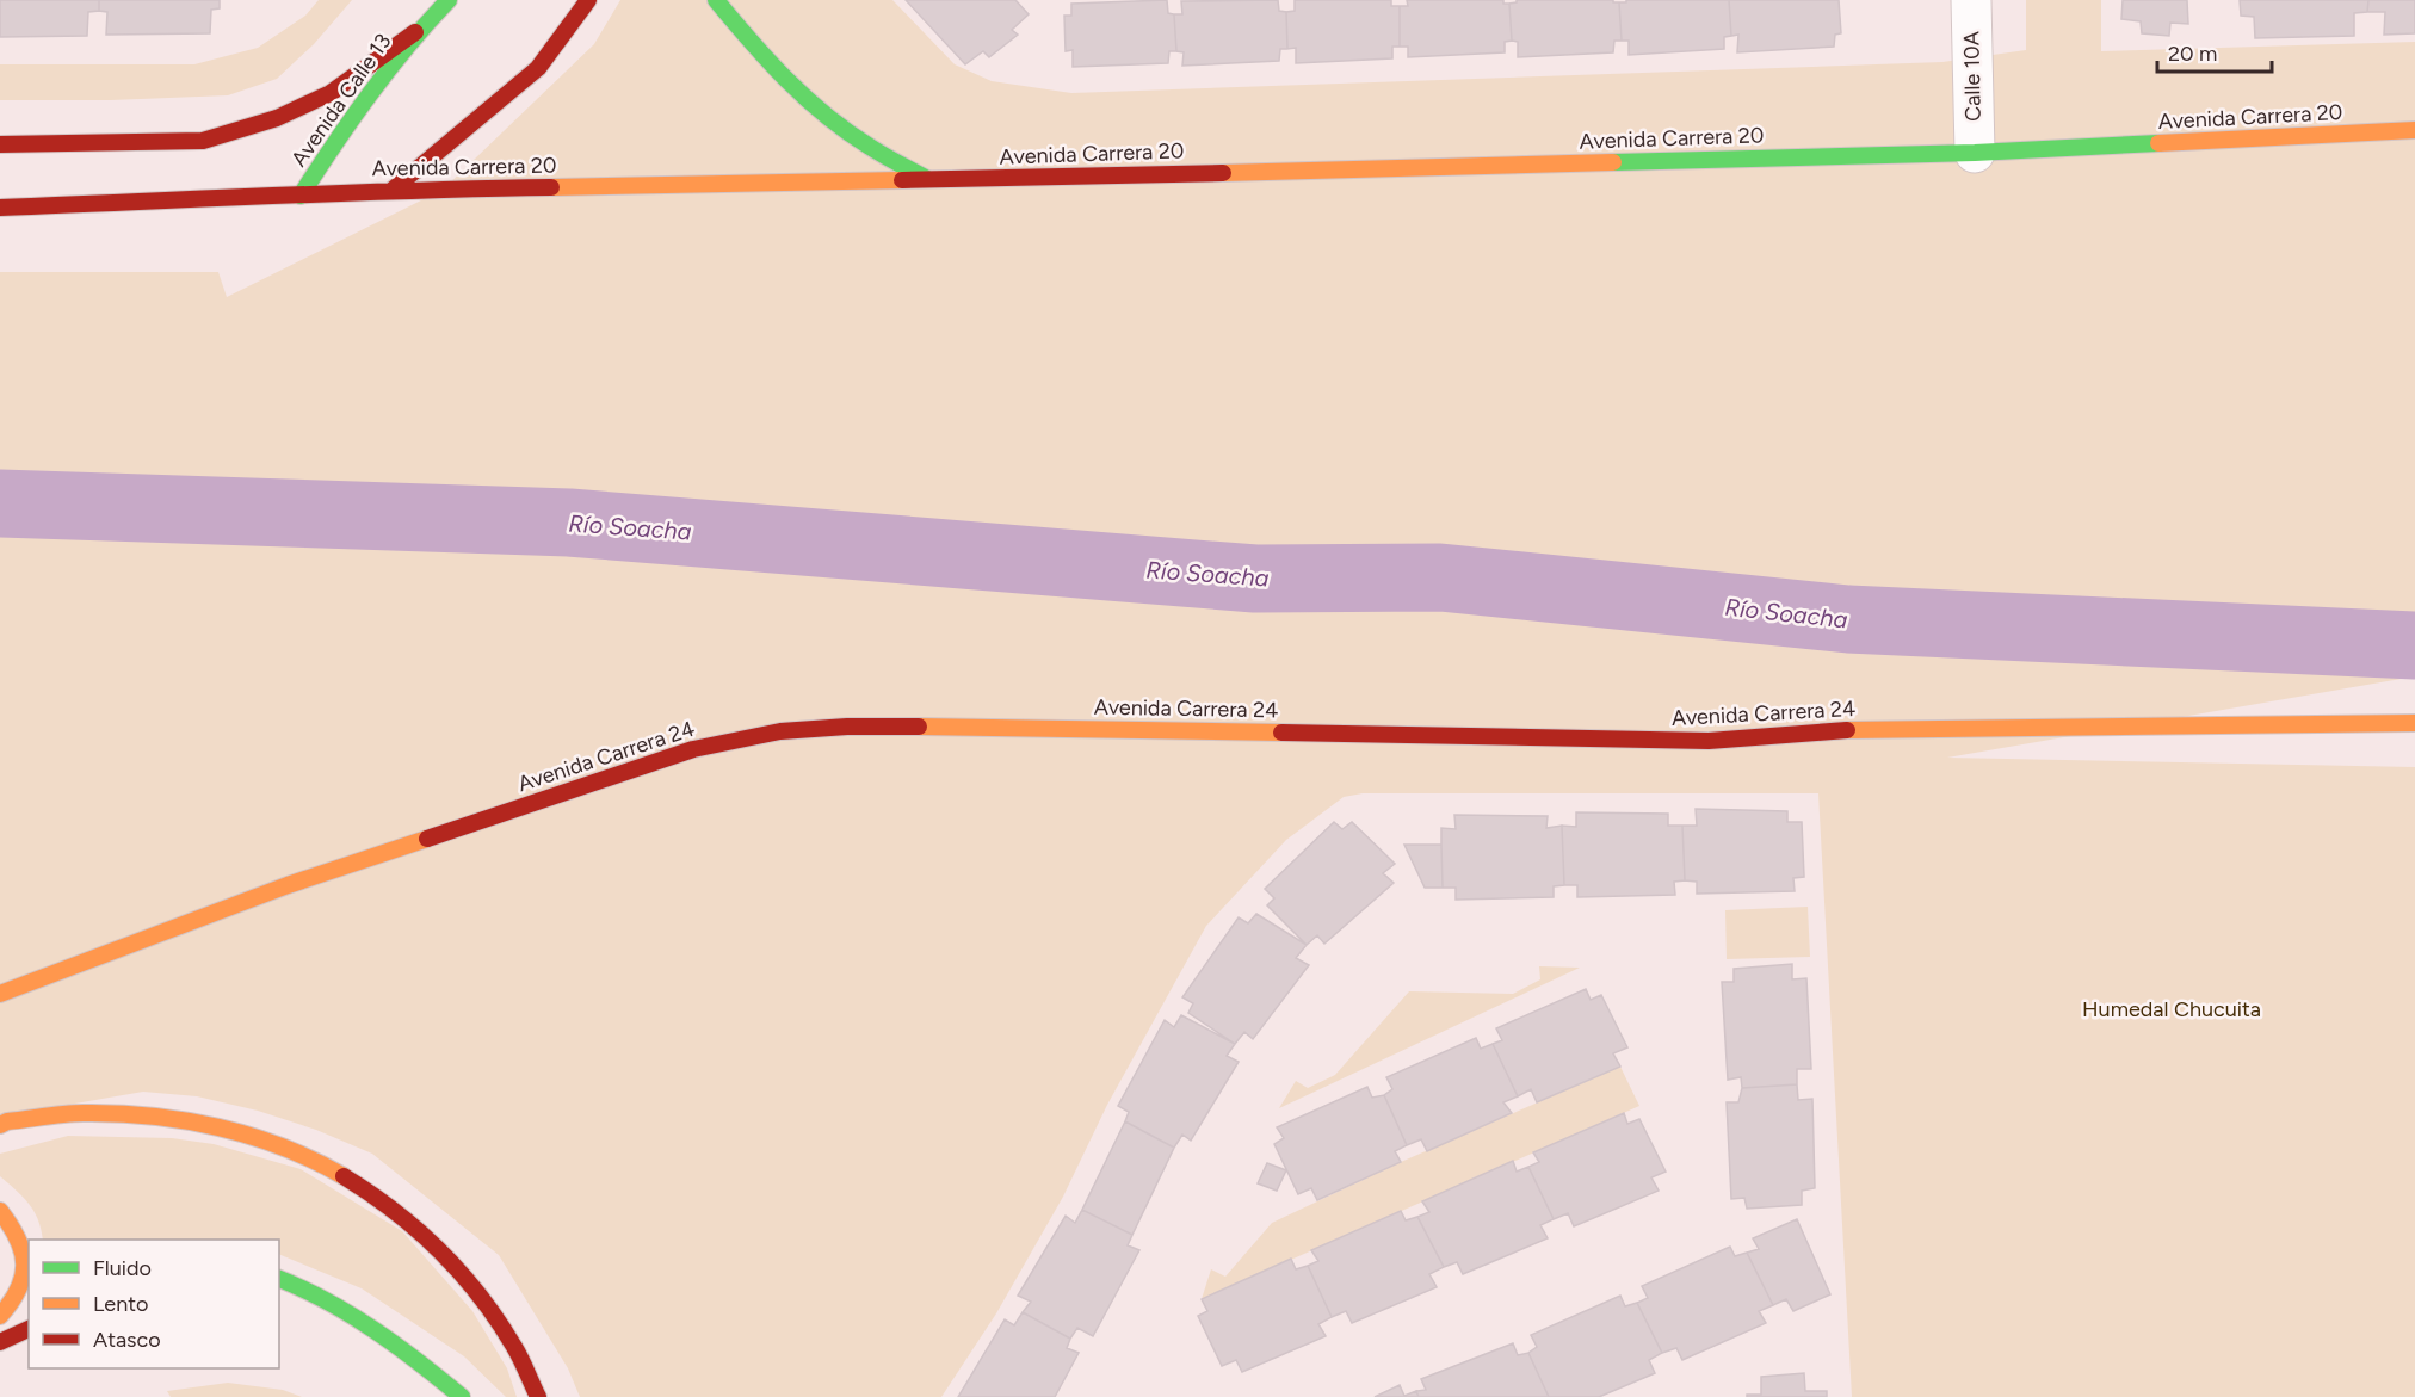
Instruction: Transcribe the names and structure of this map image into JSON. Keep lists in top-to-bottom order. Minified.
{"streets":{"street":["Calle 10A","Avenida Calle 13","Avenida Carrera 20","Avenida Carrera 24"]},"crossings":[["Calle 10A","Avenida Carrera 20"],["Avenida Calle 13","Avenida Carrera 20"]],"water":["Río Soacha"],"parks":["Humedal Chucuita"],"legend":["Fluido","Lento","Atasco"],"scale_bar":"20 m"}
